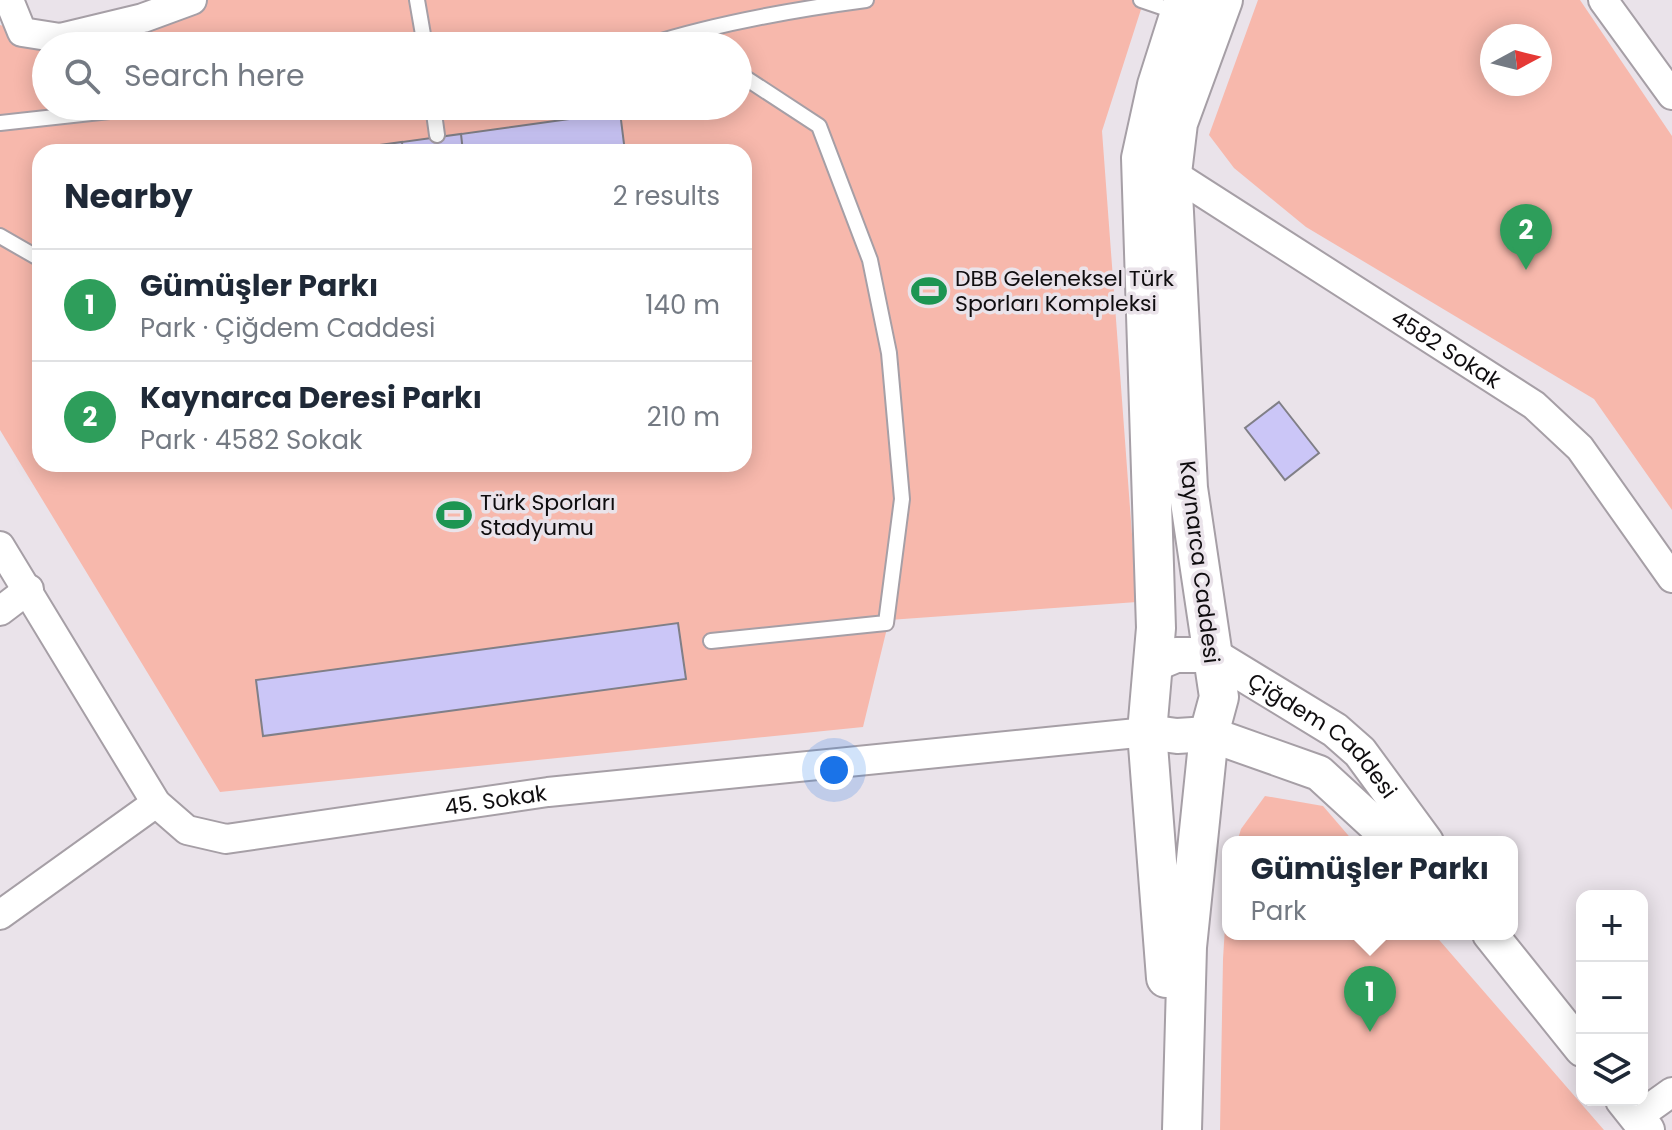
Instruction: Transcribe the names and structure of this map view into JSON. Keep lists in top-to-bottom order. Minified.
{"streets":{"main road":["Kaynarca Caddesi"],"street":["4582 Sokak","Çiğdem Caddesi","45. Sokak"]},"crossings":[["4582 Sokak","Kaynarca Caddesi"],["Kaynarca Caddesi","Çiğdem Caddesi"],["Kaynarca Caddesi","45. Sokak"],["Çiğdem Caddesi","45. Sokak"]],"places":{"sports":["DBB Geleneksel Türk Sporları Kompleksi","Türk Sporları Stadyumu"]},"north":"right","page":{"search":"Search here","heading":["Nearby","2 results"],"pins":["2","1"],"list":[{"mark":"1","name":"Gümüşler Parkı","note":"Park · Çiğdem Caddesi","value":"140 m"},{"mark":"2","name":"Kaynarca Deresi Parkı","note":"Park · 4582 Sokak","value":"210 m"}],"popup":["Gümüşler Parkı","Park"],"map_buttons":["+","−"]}}
